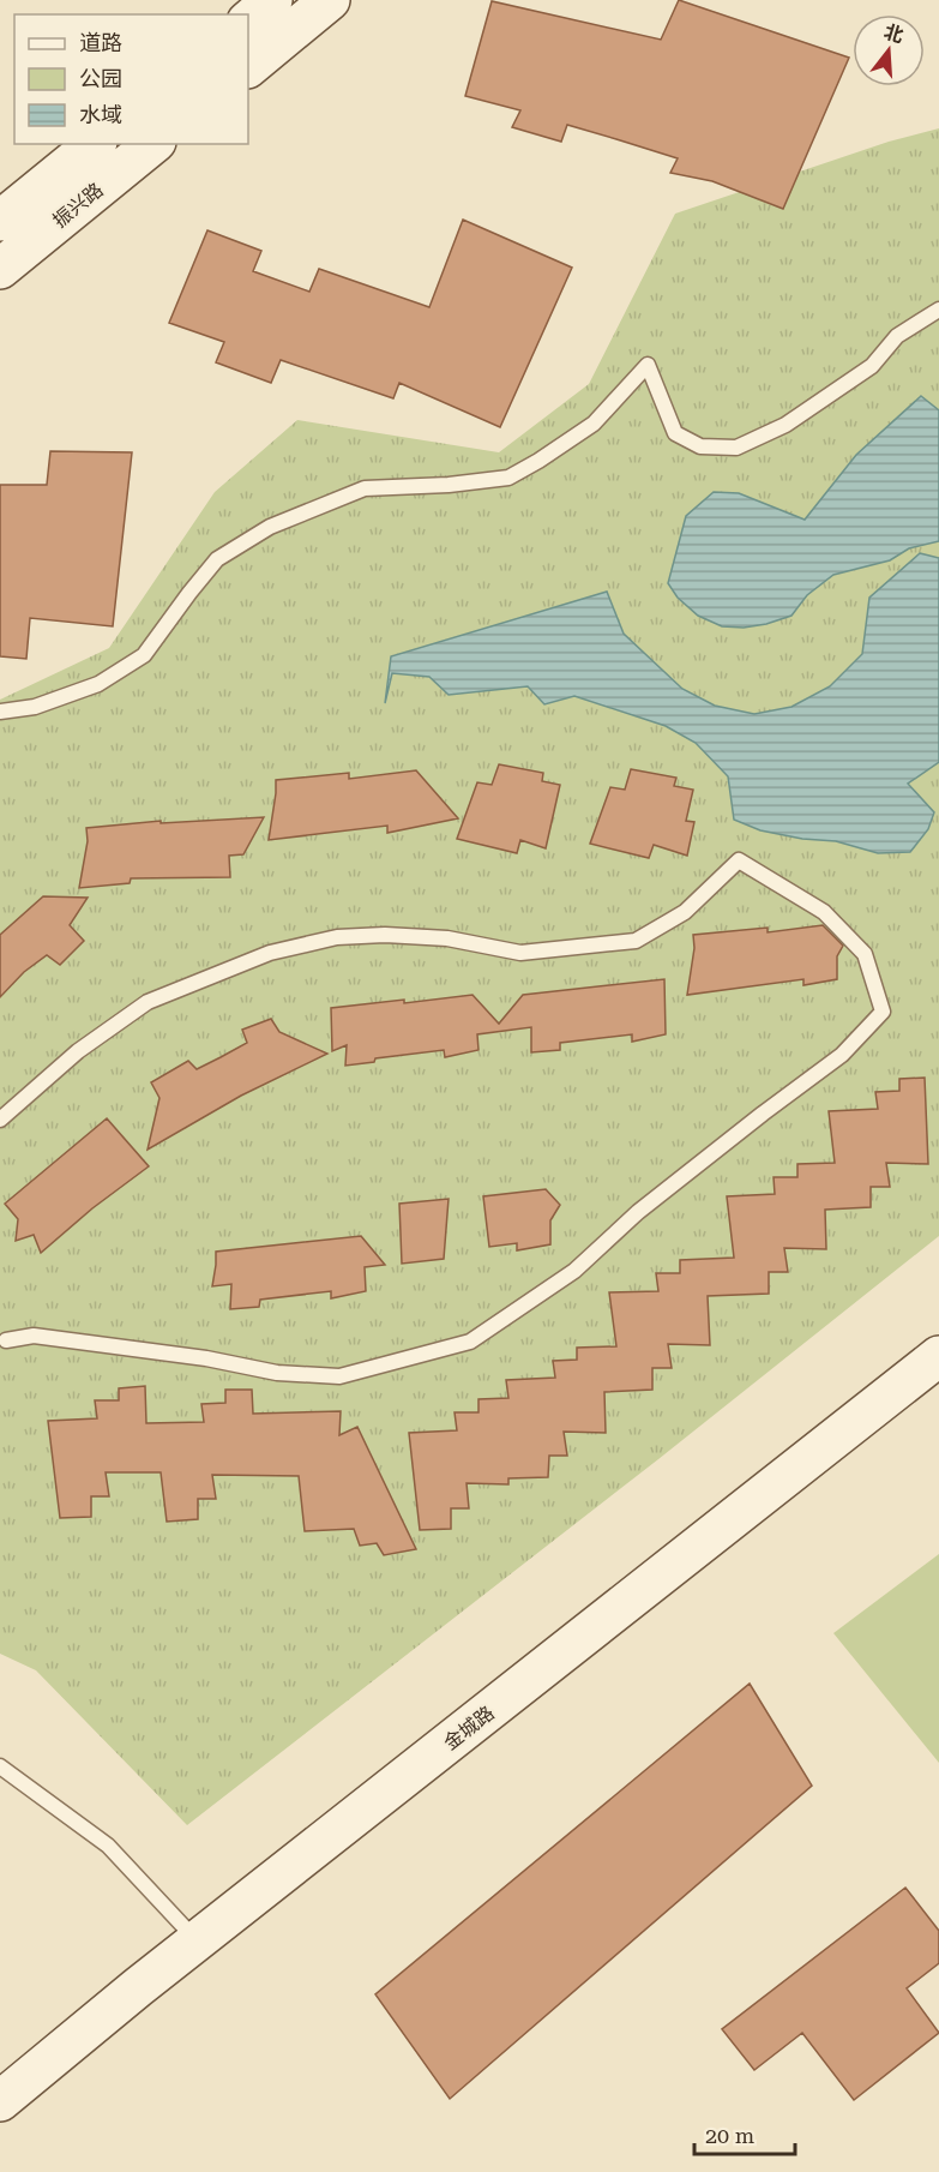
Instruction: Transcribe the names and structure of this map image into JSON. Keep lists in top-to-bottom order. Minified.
{"streets":{"street":["振兴路","金城路"]},"legend":["道路","公园","水域"],"scale_bar":"20 m","north":"top"}
